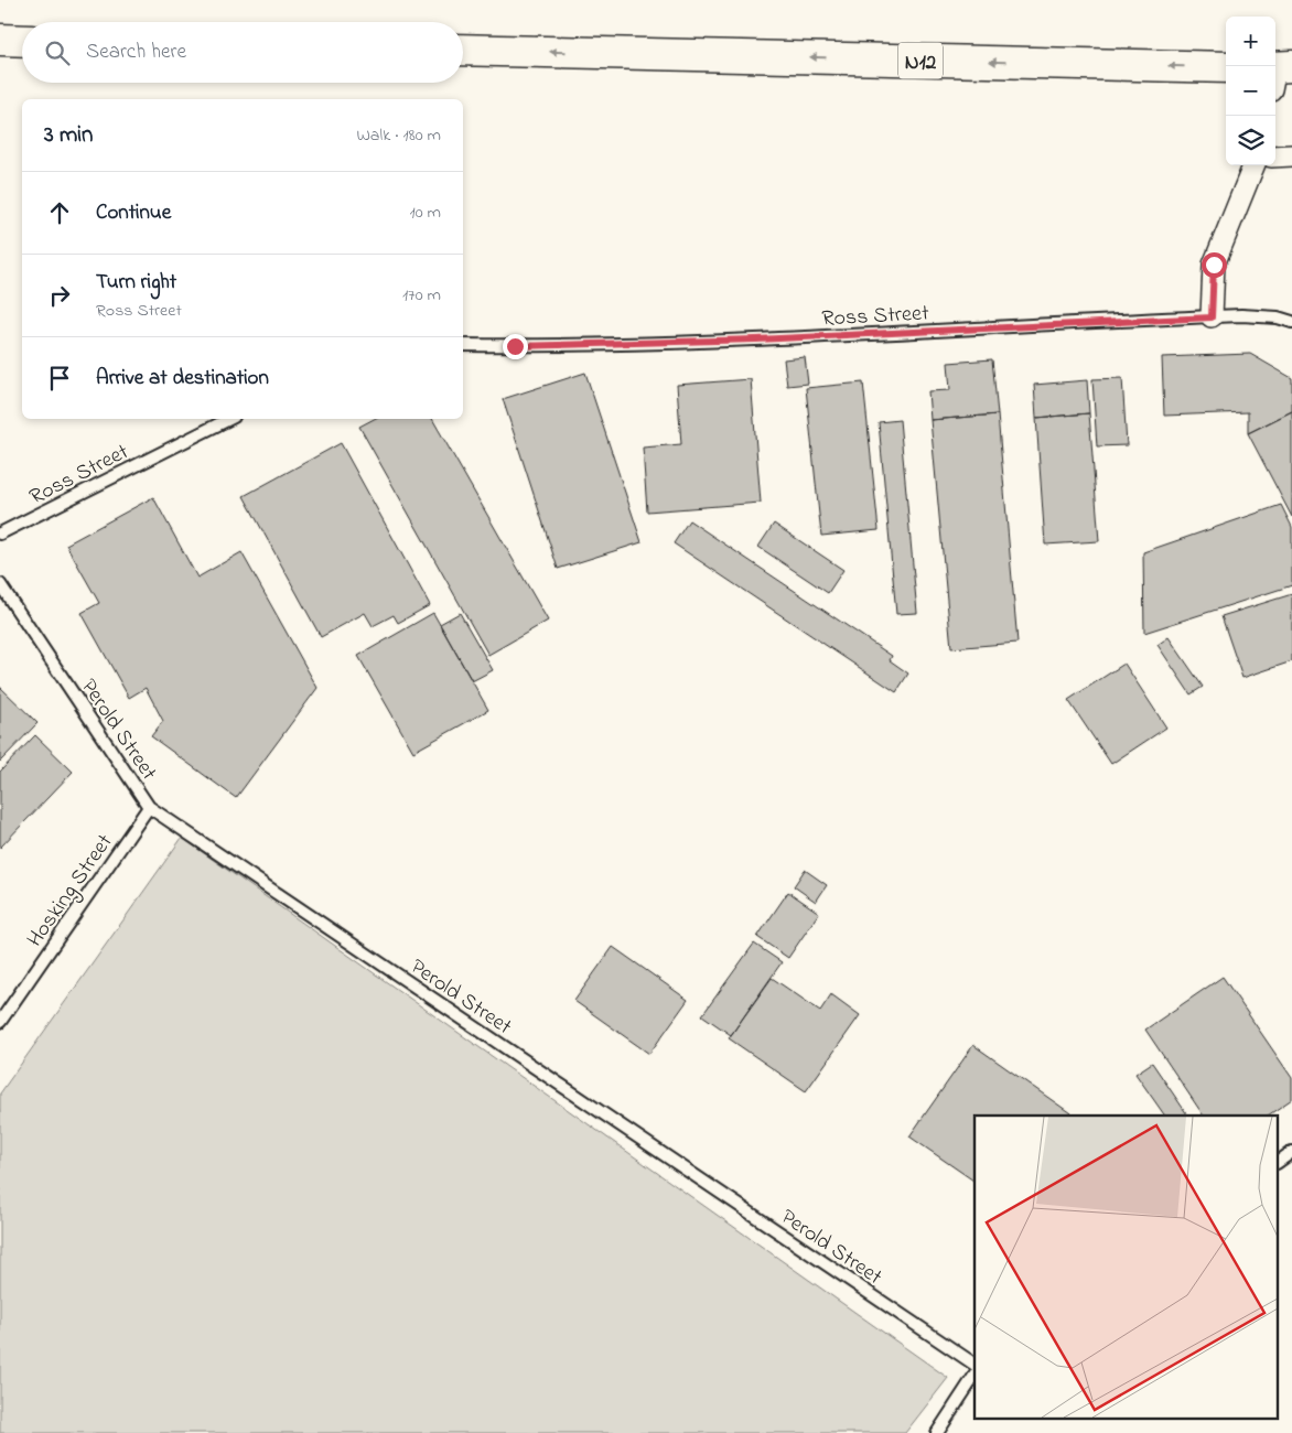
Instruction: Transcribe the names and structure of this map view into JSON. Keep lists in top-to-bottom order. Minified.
{"streets":{"highway":["N12"],"lane":["Ross Street","Perold Street","Hosking Street"]},"crossings":[["Perold Street","Hosking Street"]],"page":{"map_buttons":["+","−"],"search":"Search here","heading":["3 min","Walk · 180 m"],"list":[["Continue","10 m"],["Turn right","Ross Street","170 m"],"Arrive at destination"]}}
